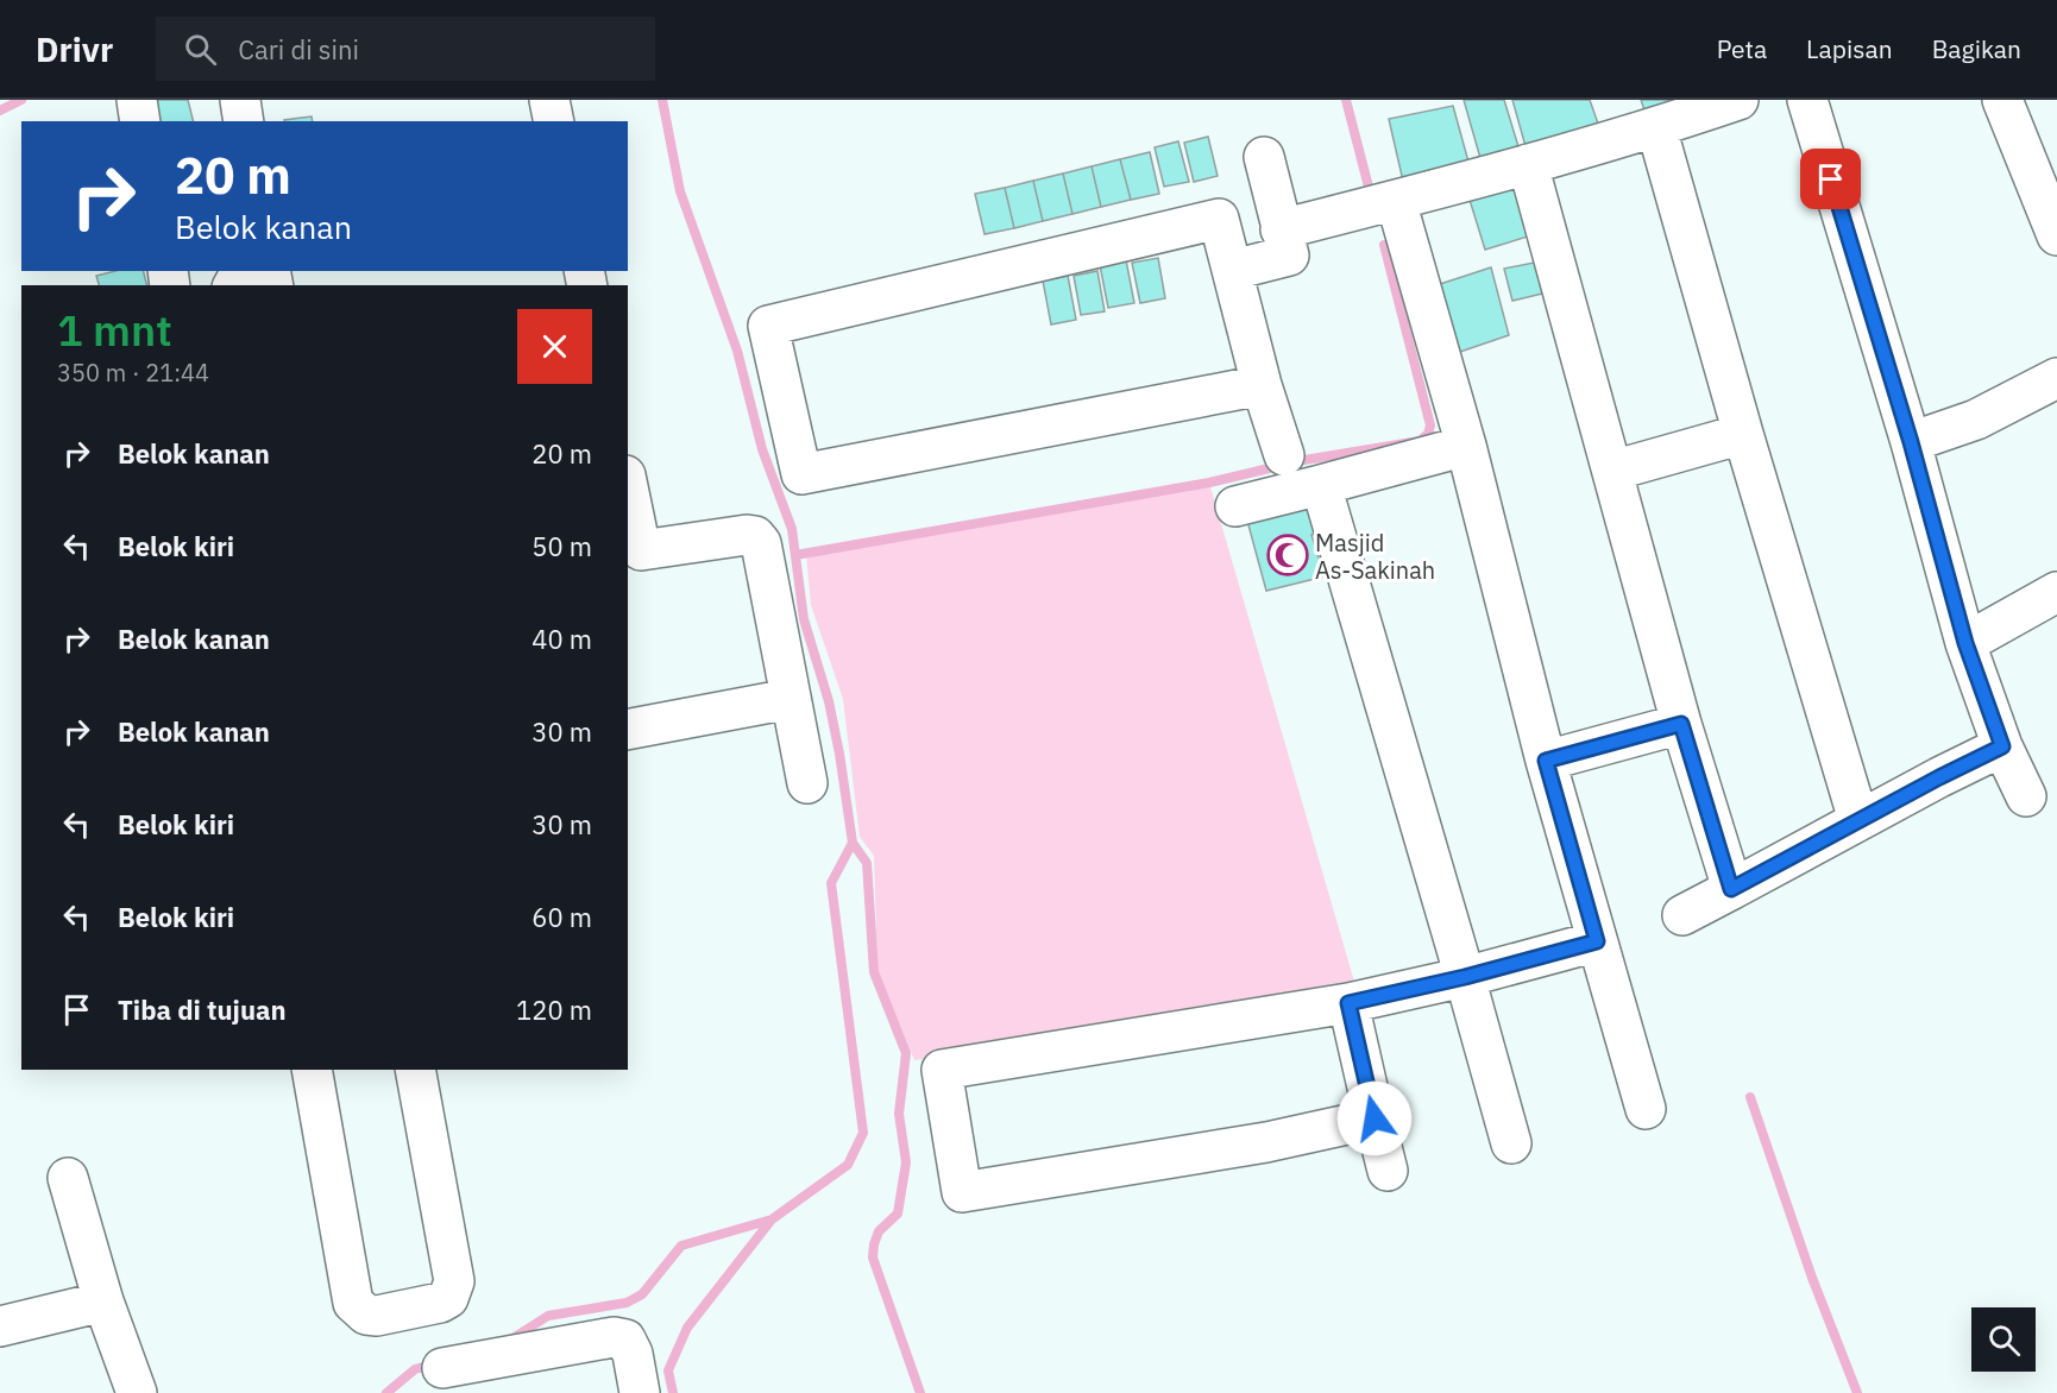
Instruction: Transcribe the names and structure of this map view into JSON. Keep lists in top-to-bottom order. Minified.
{"places":{"mosque":["Masjid As-Sakinah"]},"page":{"header":"Drivr","search":"Cari di sini","nav":["Peta","Lapisan","Bagikan"],"turn":["20 m","Belok kanan"],"heading":["1 mnt","350 m · 21:44"],"list":[{"name":"Belok kanan","value":"20 m"},{"name":"Belok kiri","value":"50 m"},{"name":"Belok kanan","value":"40 m"},{"name":"Belok kanan","value":"30 m"},{"name":"Belok kiri","value":"30 m"},{"name":"Belok kiri","value":"60 m"},{"name":"Tiba di tujuan","value":"120 m"}]}}
